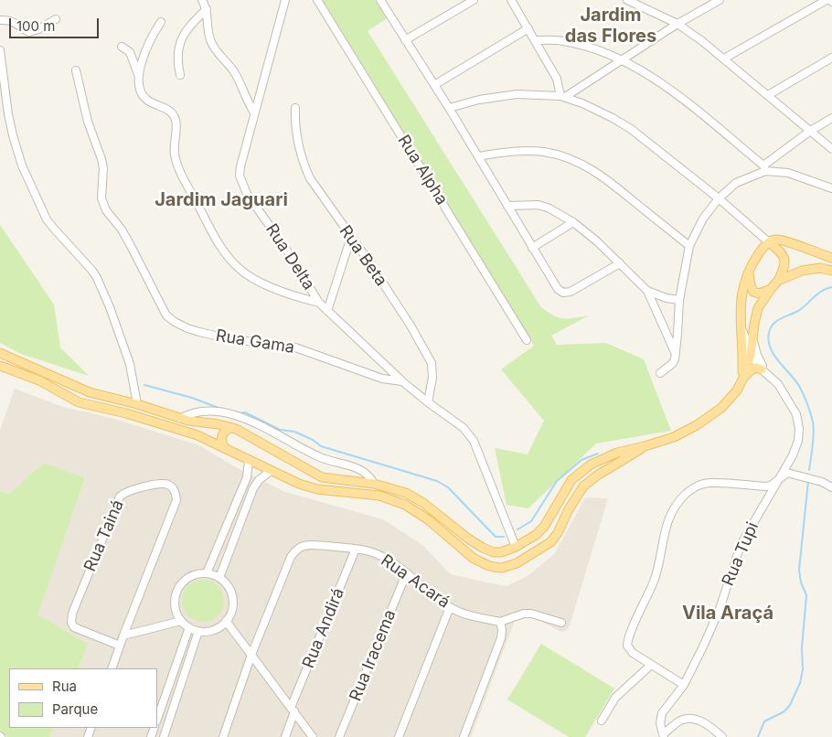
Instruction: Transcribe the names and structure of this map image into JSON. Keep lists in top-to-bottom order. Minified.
{"streets":{"street":["Rua Alpha","Rua Beta","Rua Delta","Rua Gama","Rua Tainá","Rua Tupi","Rua Acará","Rua Andirá","Rua Iracema"]},"crossings":[["Rua Delta","Rua Gama"],["Rua Acará","Rua Andirá"],["Rua Acará","Rua Iracema"]],"districts":["Jardim das Flores","Jardim Jaguari","Vila Araçá"],"legend":["Rua","Parque"],"scale_bar":"100 m"}
